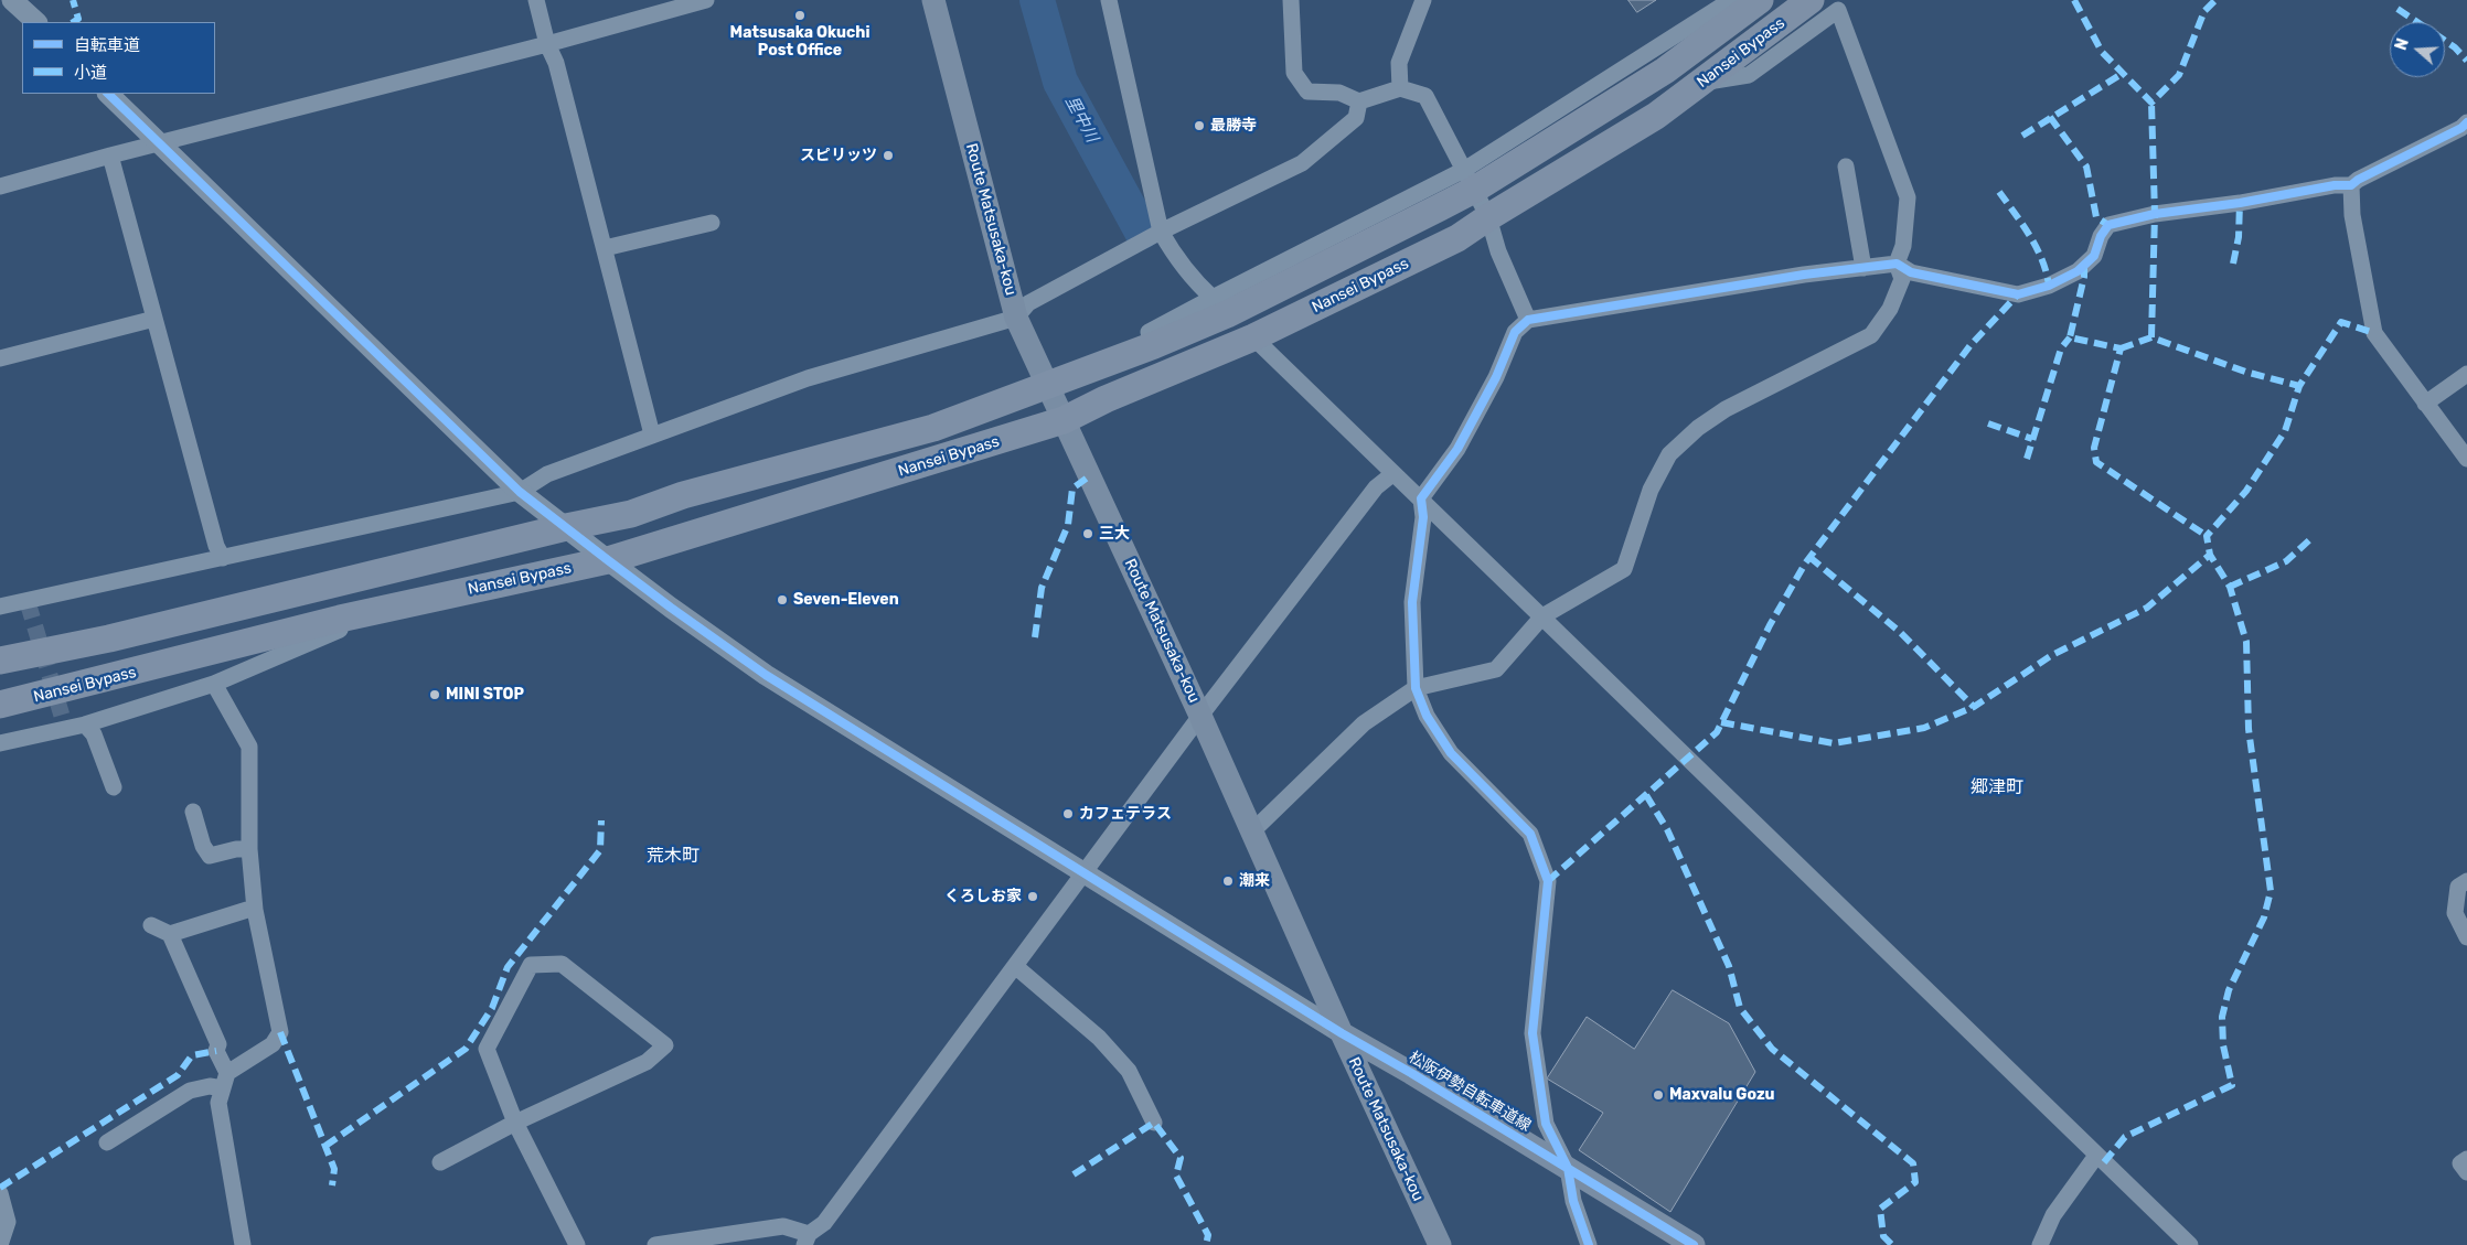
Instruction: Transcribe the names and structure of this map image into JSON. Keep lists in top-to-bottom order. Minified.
{"streets":{"highway":["Nansei Bypass"],"main road":["Route Matsusaka-kou","松阪伊勢自転車道線"]},"crossings":[["Nansei Bypass","Route Matsusaka-kou"],["Route Matsusaka-kou","松阪伊勢自転車道線"]],"districts":["郷津町","荒木町"],"water":["里中川"],"places":["Matsusaka Okuchi Post Office","最勝寺","スピリッツ","三大","Seven-Eleven","MINI STOP","カフェテラス","潮来","くろしお家","Maxvalu Gozu"],"legend":["自転車道","小道"],"north":"left"}
